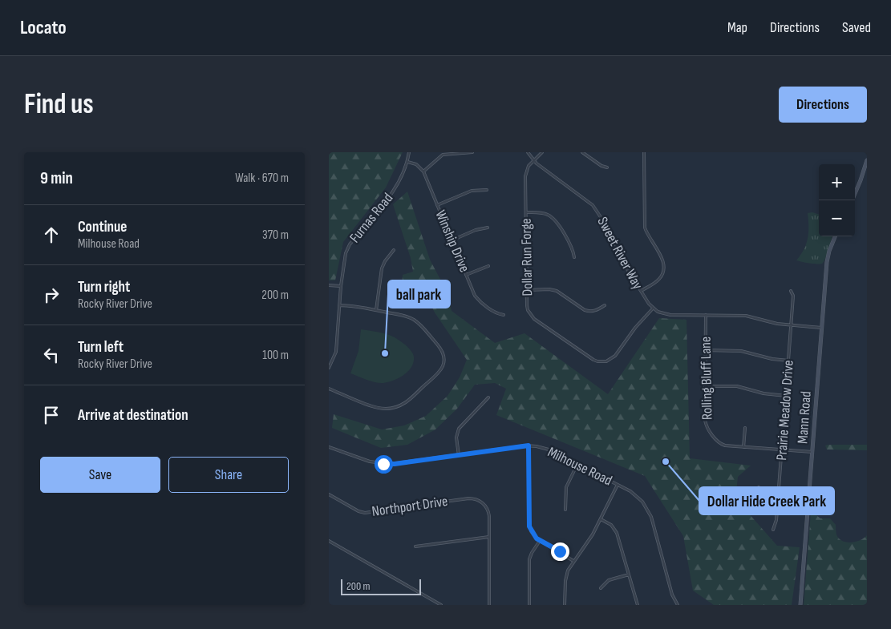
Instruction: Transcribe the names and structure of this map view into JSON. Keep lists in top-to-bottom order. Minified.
{"streets":{"main road":["Mann Road"],"street":["Furnas Road","Winship Drive","Sweet River Way","Dollar Run Forge","Rolling Bluff Lane","Prairie Meadow Drive","Milhouse Road","Northport Drive"]},"crossings":[["Sweet River Way","Dollar Run Forge"]],"places":["ball park","Dollar Hide Creek Park"],"scale_bar":"200 m","page":{"header":"Locato","nav":["Map","Directions","Saved"],"buttons":["Directions",["Save","Share"]],"title":"Find us","heading":["9 min","Walk · 670 m"],"map_buttons":["+","−"],"list":[["Continue","Milhouse Road","370 m"],["Turn right","Rocky River Drive","200 m"],["Turn left","Rocky River Drive","100 m"],"Arrive at destination"],"scale":"200 m"}}
